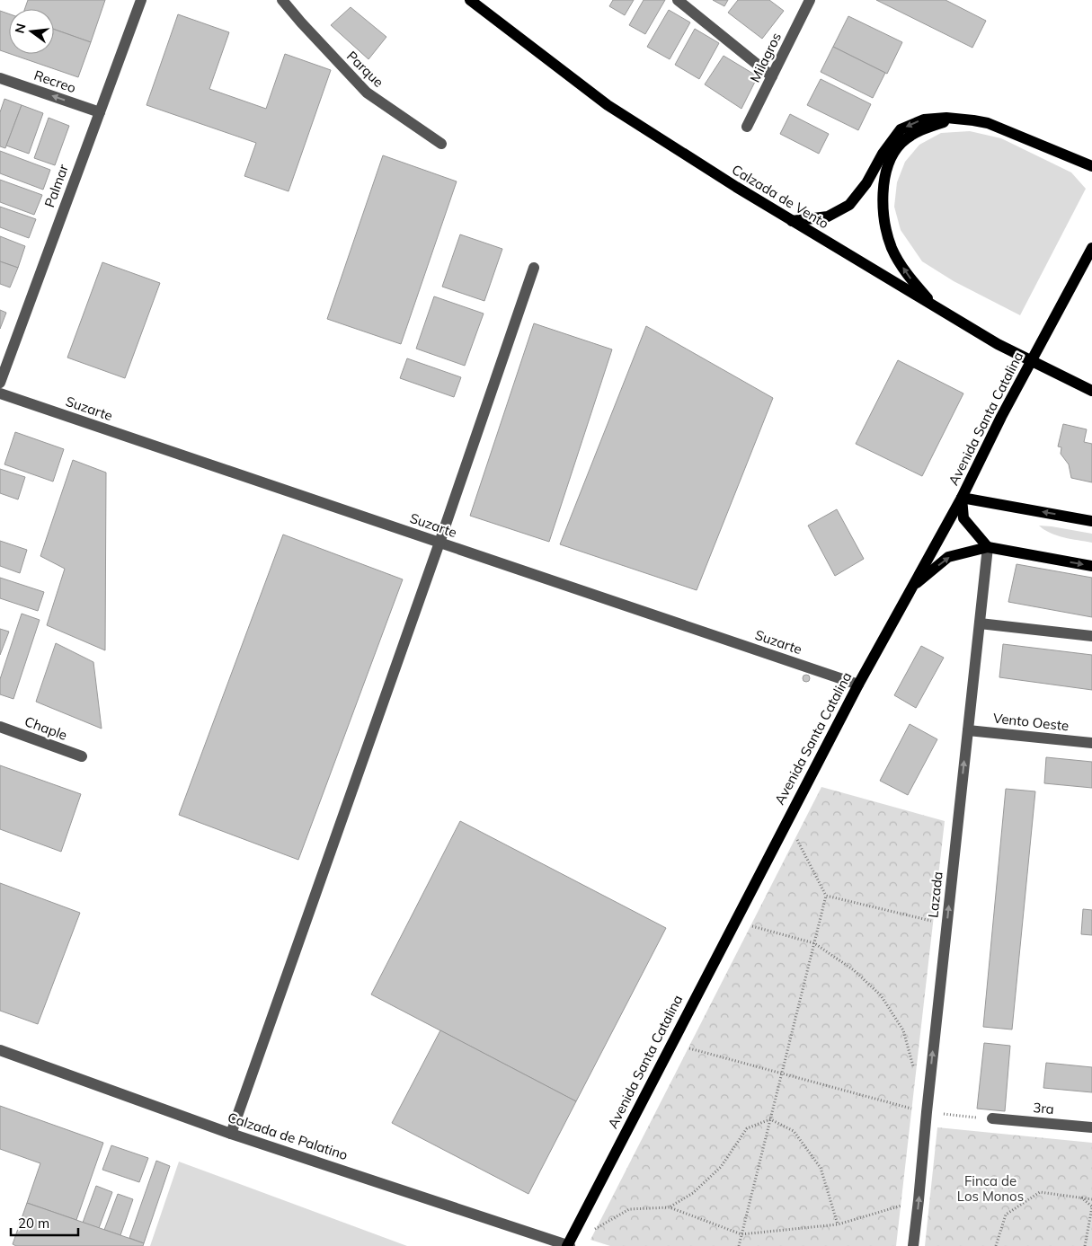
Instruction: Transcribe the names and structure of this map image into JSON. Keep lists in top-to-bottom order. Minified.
{"streets":{"main road":["Calzada de Vento","Avenida Santa Catalina"],"street":["Milagros","Parque","Recreo","Palmar","Suzarte","Vento Oeste","Chaple","Lazada","3ra","Calzada de Palatino"]},"crossings":[["Recreo","Palmar"],["Suzarte","Avenida Santa Catalina"],["Avenida Santa Catalina","Calzada de Palatino"],["Vento Oeste","Lazada"]],"one_way":["Recreo","Lazada"],"parks":["Finca de Los Monos"],"scale_bar":"20 m","north":"left"}
